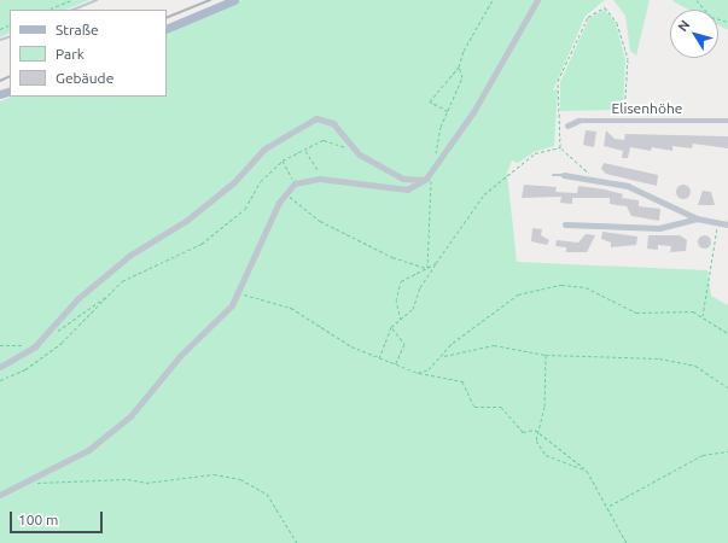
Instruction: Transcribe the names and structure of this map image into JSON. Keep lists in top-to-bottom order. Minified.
{"streets":{"street":["Elisenhöhe"]},"legend":["Straße","Park","Gebäude"],"scale_bar":"100 m","north":"top left"}
